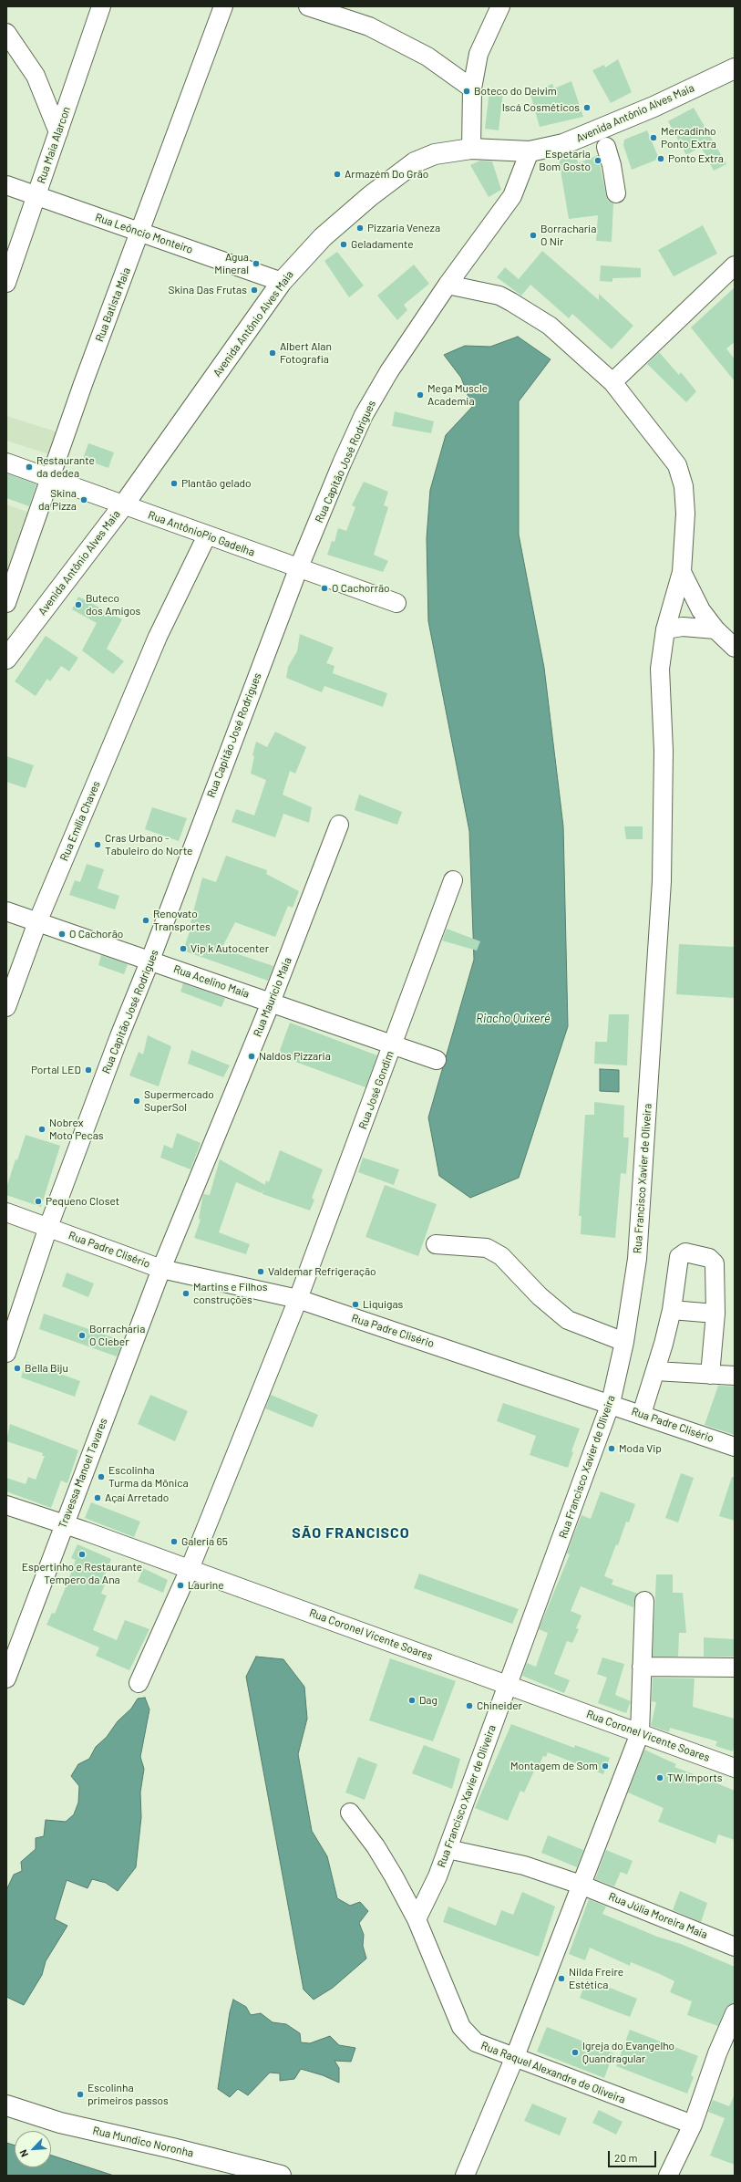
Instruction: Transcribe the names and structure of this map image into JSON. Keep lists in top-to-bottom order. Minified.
{"streets":{"main road":["Avenida Antônio Alves Maia","Rua Mundico Noronha"],"street":["Rua Maia Alarcon","Rua Leôncio Monteiro","Rua Batista Maia","Rua Capitão José Rodrigues","Rua AntônioPio Gadelha","Rua Emília Chaves","Rua Acelino Maia","Rua Maurício Maia","Rua José Gondim","Rua Francisco Xavier de Oliveira","Rua Padre Clisério","Travessa Manoel Tavares","Rua Coronel Vicente Soares","Rua Júlia Moreira Maia","Rua Raquel Alexandre de Oliveira"]},"crossings":[["Avenida Antônio Alves Maia","Rua Leôncio Monteiro"],["Avenida Antônio Alves Maia","Rua Capitão José Rodrigues"],["Avenida Antônio Alves Maia","Rua AntônioPio Gadelha"],["Rua Maia Alarcon","Rua Leôncio Monteiro"],["Rua Leôncio Monteiro","Rua Batista Maia"],["Rua Batista Maia","Rua AntônioPio Gadelha"],["Rua Capitão José Rodrigues","Rua AntônioPio Gadelha"],["Rua Capitão José Rodrigues","Rua Acelino Maia"],["Rua Capitão José Rodrigues","Rua Francisco Xavier de Oliveira"],["Rua Capitão José Rodrigues","Rua Padre Clisério"],["Rua AntônioPio Gadelha","Rua Emília Chaves"],["Rua Emília Chaves","Rua Acelino Maia"],["Rua Acelino Maia","Rua Maurício Maia"],["Rua Acelino Maia","Rua José Gondim"],["Rua Maurício Maia","Rua Padre Clisério"],["Rua Maurício Maia","Travessa Manoel Tavares"],["Rua José Gondim","Rua Padre Clisério"],["Rua José Gondim","Rua Coronel Vicente Soares"],["Rua Francisco Xavier de Oliveira","Rua Padre Clisério"],["Rua Francisco Xavier de Oliveira","Rua Coronel Vicente Soares"],["Rua Francisco Xavier de Oliveira","Rua Júlia Moreira Maia"],["Rua Francisco Xavier de Oliveira","Rua Raquel Alexandre de Oliveira"],["Rua Padre Clisério","Travessa Manoel Tavares"],["Travessa Manoel Tavares","Rua Coronel Vicente Soares"]],"districts":["SÃO FRANCISCO"],"water":["Riacho Quixeré"],"places":["Boteco do Deivim","Iscá Cosméticos","Mercadinho Ponto Extra","Ponto Extra","Espetaria Bom Gosto","Armazém Do Grão","Pizzaria Veneza","Borracharia O Nir","Geladamente","Agua Mineral","Skina Das Frutas","Albert Alan Fotografia","Mega Muscle Academia","Restaurante da dedea","Plantão gelado","Skina da Pizza","O Cachorrão","Buteco dos Amigos","Cras Urbano - Tabuleiro do Norte","Renovato Transportes","O Cachorão","Vip k Autocenter","Naldos Pizzaria","Portal LED","Supermercado SuperSol","Nobrex Moto Pecas","Pequeno Closet","Valdemar Refrigeração","Martins e Filhos construções","Liquigas","Borracharia O Cleber","Bella Biju","Moda Vip","Escolinha Turma da Mônica","Açaí Arretado","Galeria 65","Espertinho e Restaurante Tempero da Ana","Laurine","Dag","Chineider","Montagem de Som","TW Imports","Nilda Freire Estética","Igreja do Evangelho Quandragular","Escolinha primeiros passos"],"scale_bar":"20 m","north":"bottom left"}
